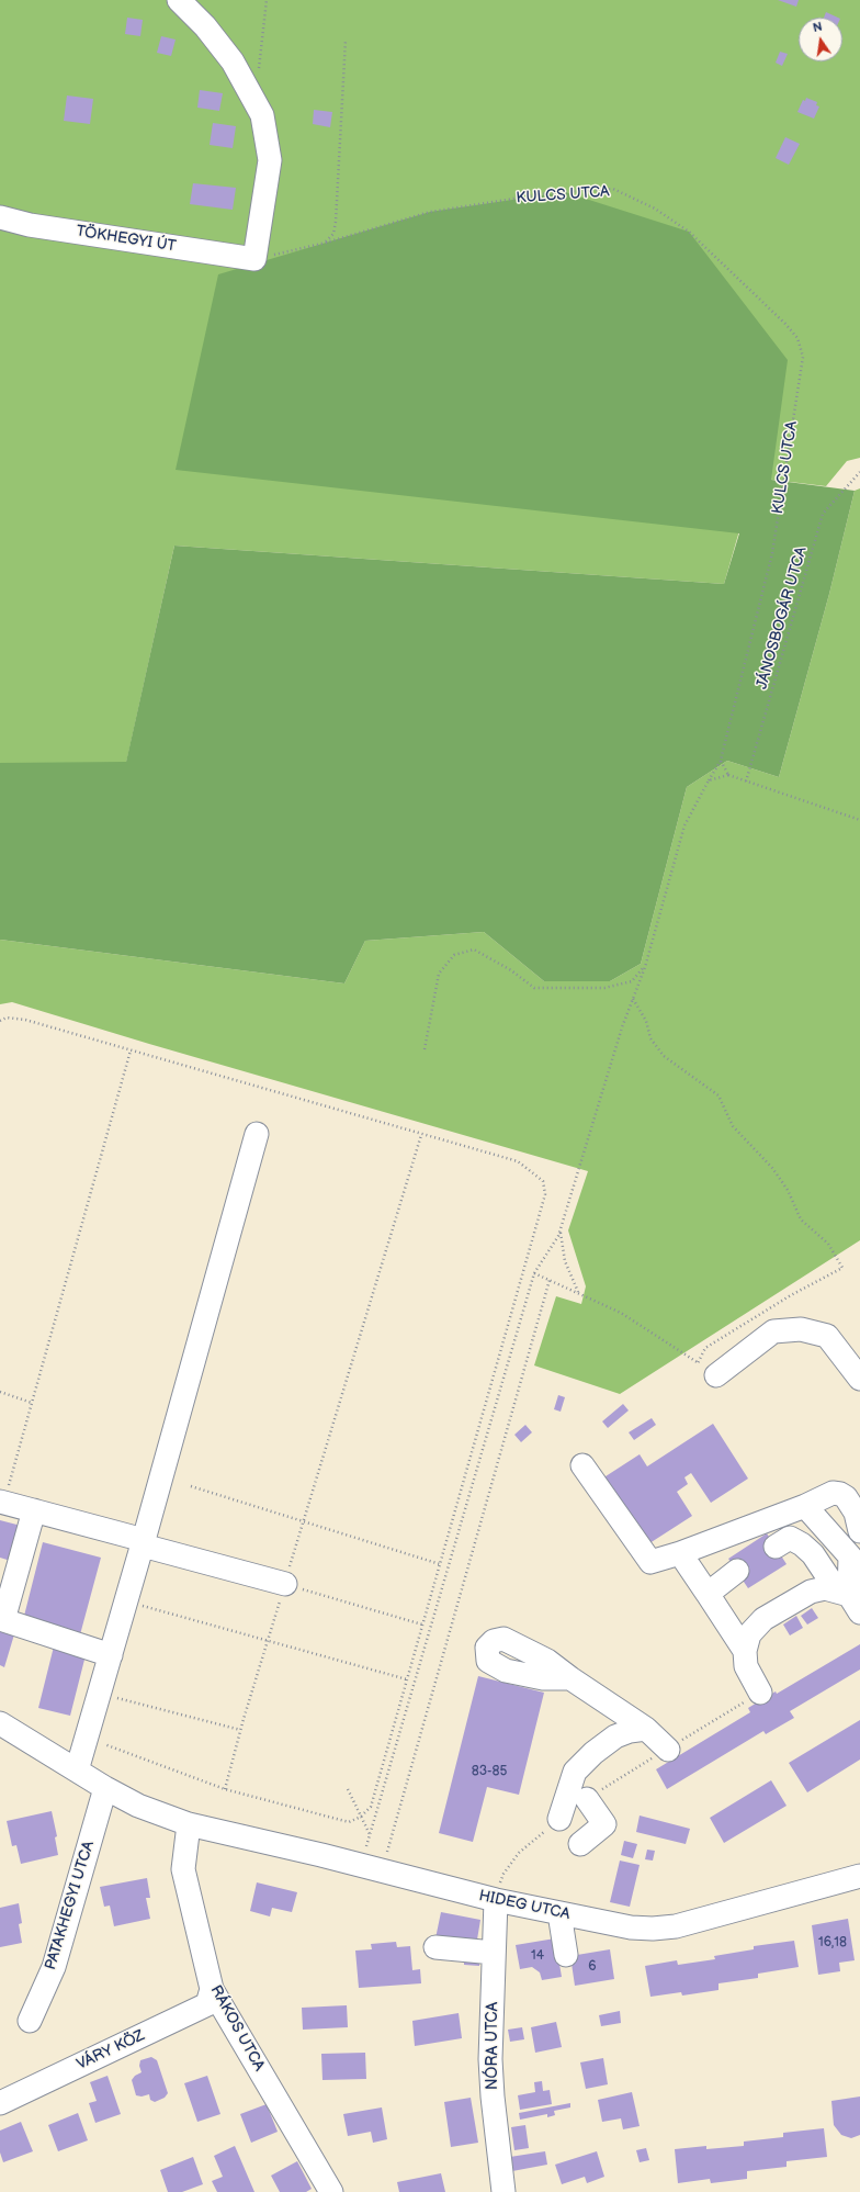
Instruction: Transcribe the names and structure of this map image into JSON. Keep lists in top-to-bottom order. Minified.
{"streets":{"street":["TÖKHEGYI ÚT","PATAKHEGYI UTCA","HIDEG UTCA","RÁKOS UTCA","NÓRA UTCA","VÁRY KÖZ"],"path":["KULCS UTCA","JÁNOSBOGÁR UTCA"]},"crossings":[["KULCS UTCA","TÖKHEGYI ÚT"],["HIDEG UTCA","RÁKOS UTCA"],["HIDEG UTCA","NÓRA UTCA"],["RÁKOS UTCA","VÁRY KÖZ"]],"house_numbers":["83-85","16,18","14","6"],"north":"top"}
